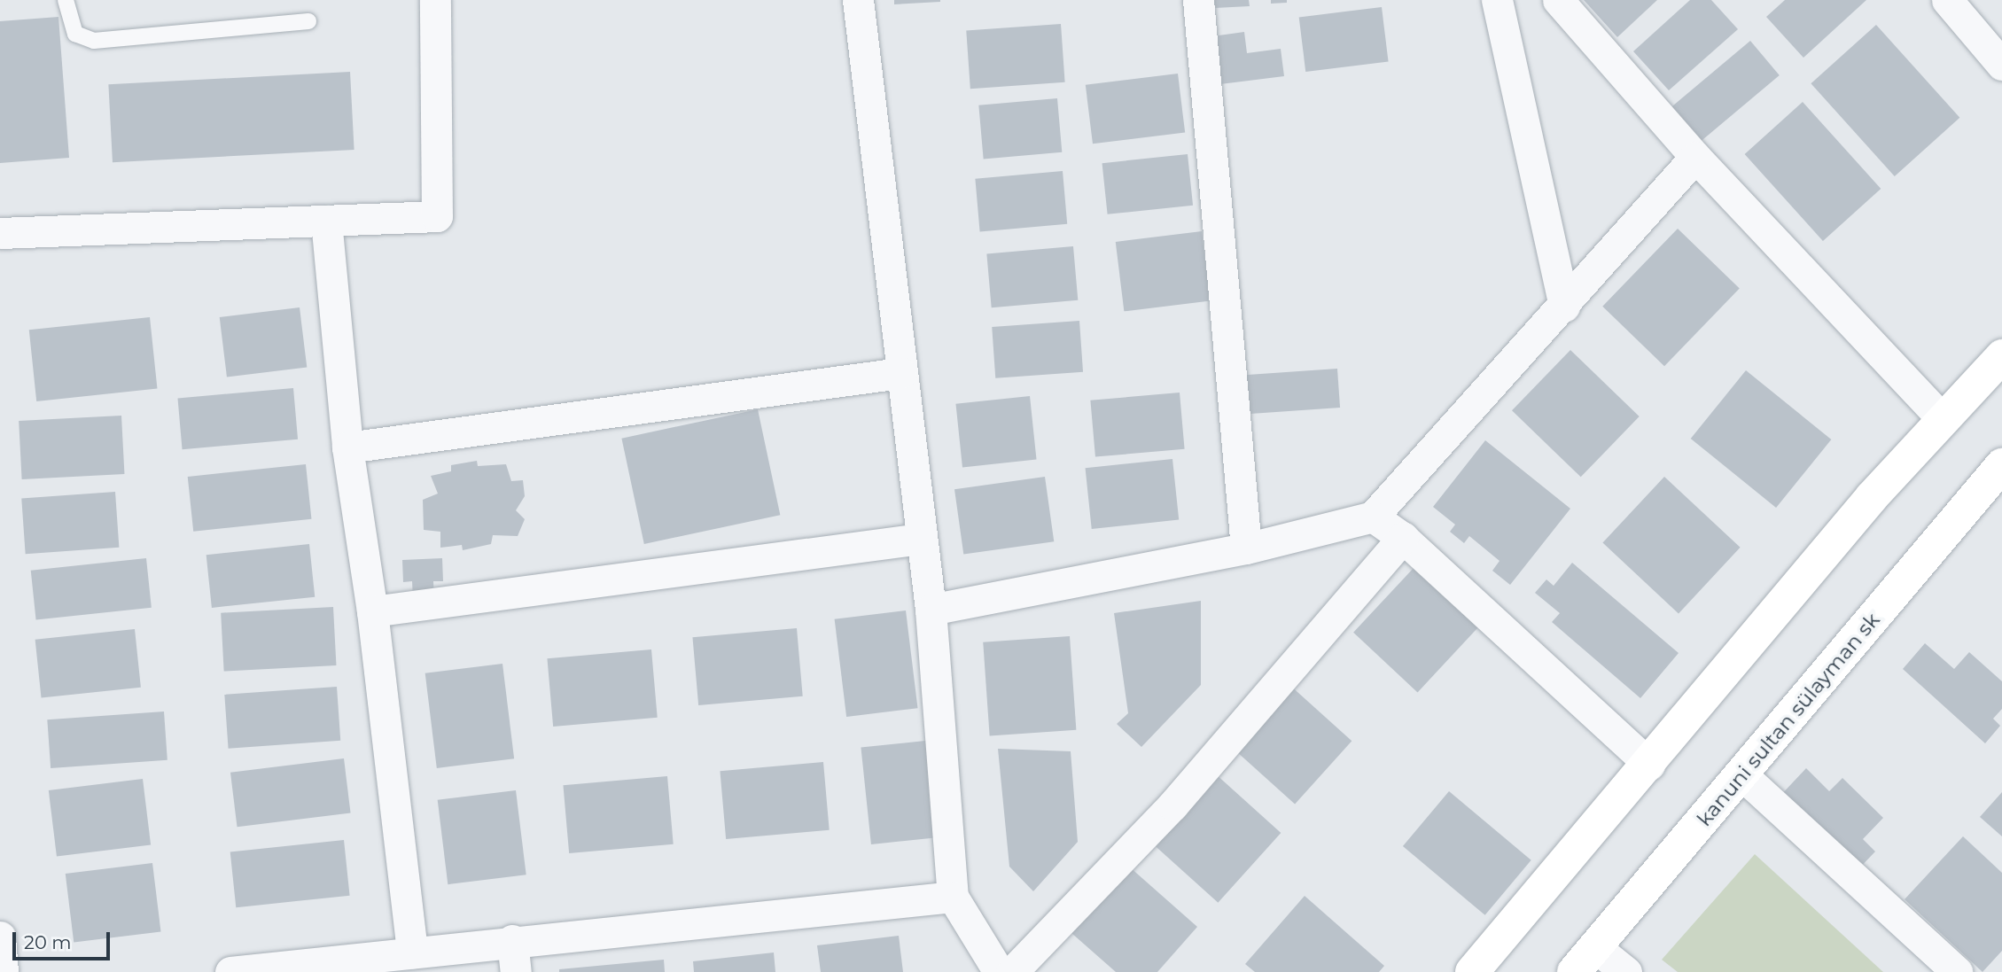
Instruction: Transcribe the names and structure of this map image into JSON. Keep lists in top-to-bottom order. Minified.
{"streets":{"main road":["kanuni sultan sülayman sk"]},"scale_bar":"20 m"}
